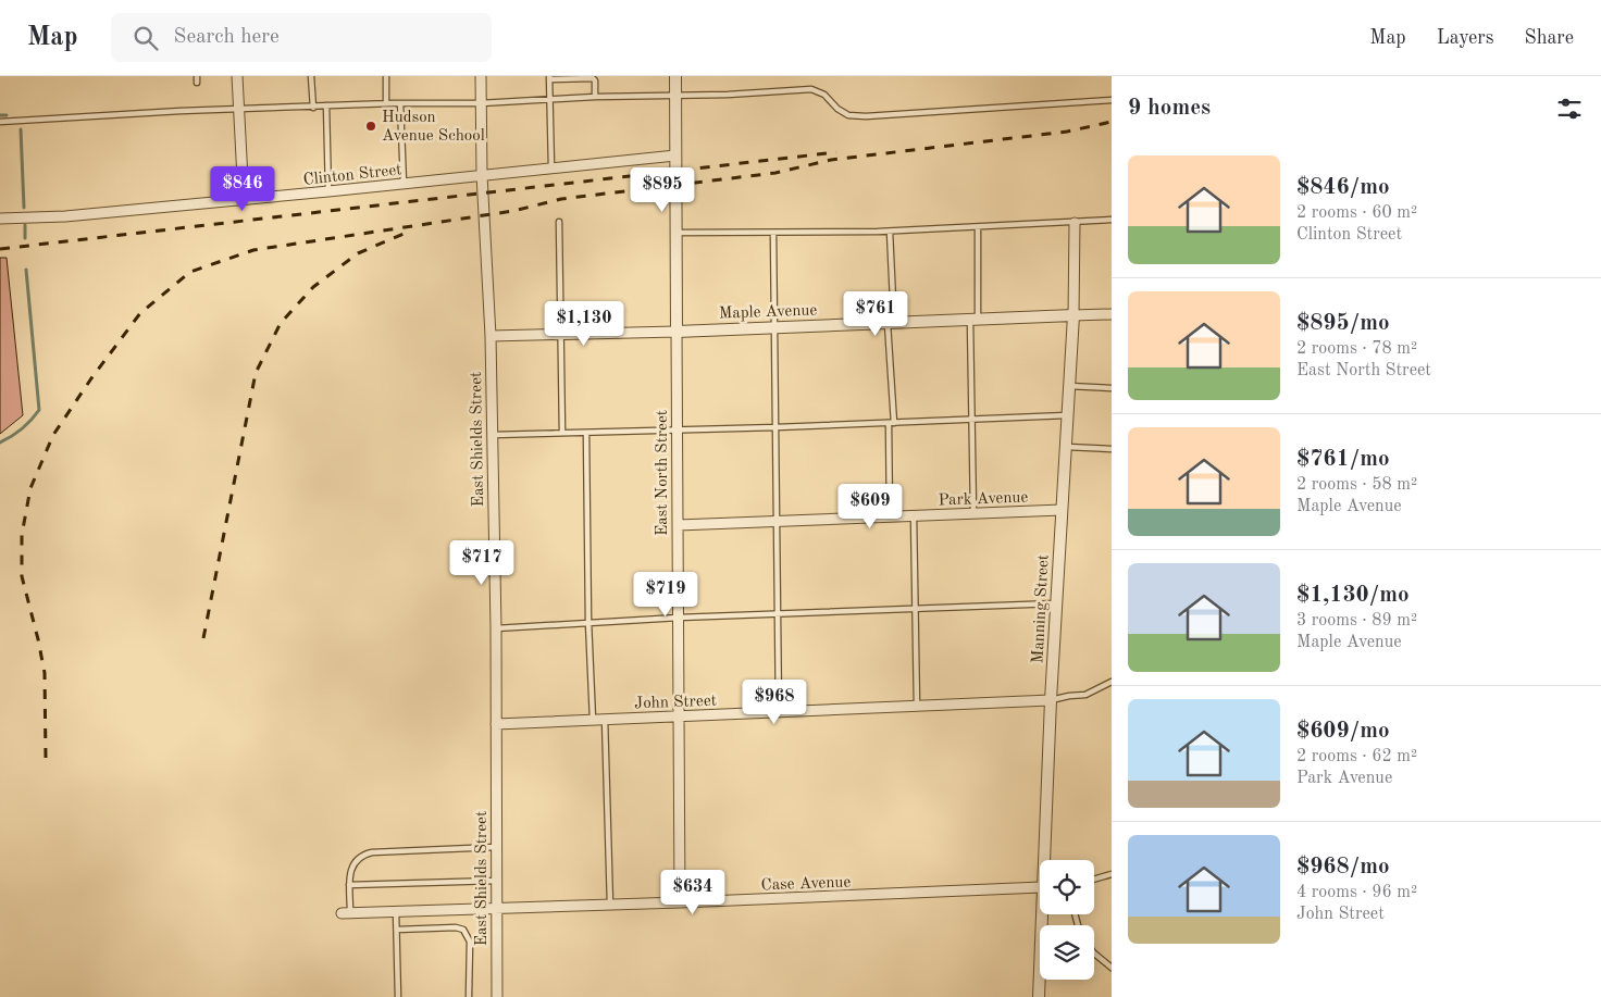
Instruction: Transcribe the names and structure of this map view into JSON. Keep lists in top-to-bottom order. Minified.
{"streets":{"street":["Clinton Street","Maple Avenue","East Shields Street","East North Street","Park Avenue","Manning Street","John Street","Case Avenue"]},"crossings":[["Clinton Street","East Shields Street"],["Clinton Street","East North Street"],["Maple Avenue","East Shields Street"],["Maple Avenue","East North Street"],["Maple Avenue","Manning Street"],["East Shields Street","John Street"],["East Shields Street","Case Avenue"],["East North Street","Park Avenue"],["East North Street","John Street"],["East North Street","Case Avenue"],["Park Avenue","Manning Street"],["Manning Street","John Street"]],"places":["Hudson Avenue School"],"page":{"header":"Map","search":"Search here","nav":["Map","Layers","Share"],"heading":"9 homes","list":[{"name":"$846/mo","note":"2 rooms · 60 m² · Clinton Street"},{"name":"$895/mo","note":"2 rooms · 78 m² · East North Street"},{"name":"$761/mo","note":"2 rooms · 58 m² · Maple Avenue"},{"name":"$1,130/mo","note":"3 rooms · 89 m² · Maple Avenue"},{"name":"$609/mo","note":"2 rooms · 62 m² · Park Avenue"},{"name":"$968/mo","note":"4 rooms · 96 m² · John Street"}],"price":["$846","$895","$761","$1,130","$609","$717","$719","$968","$634"]}}
